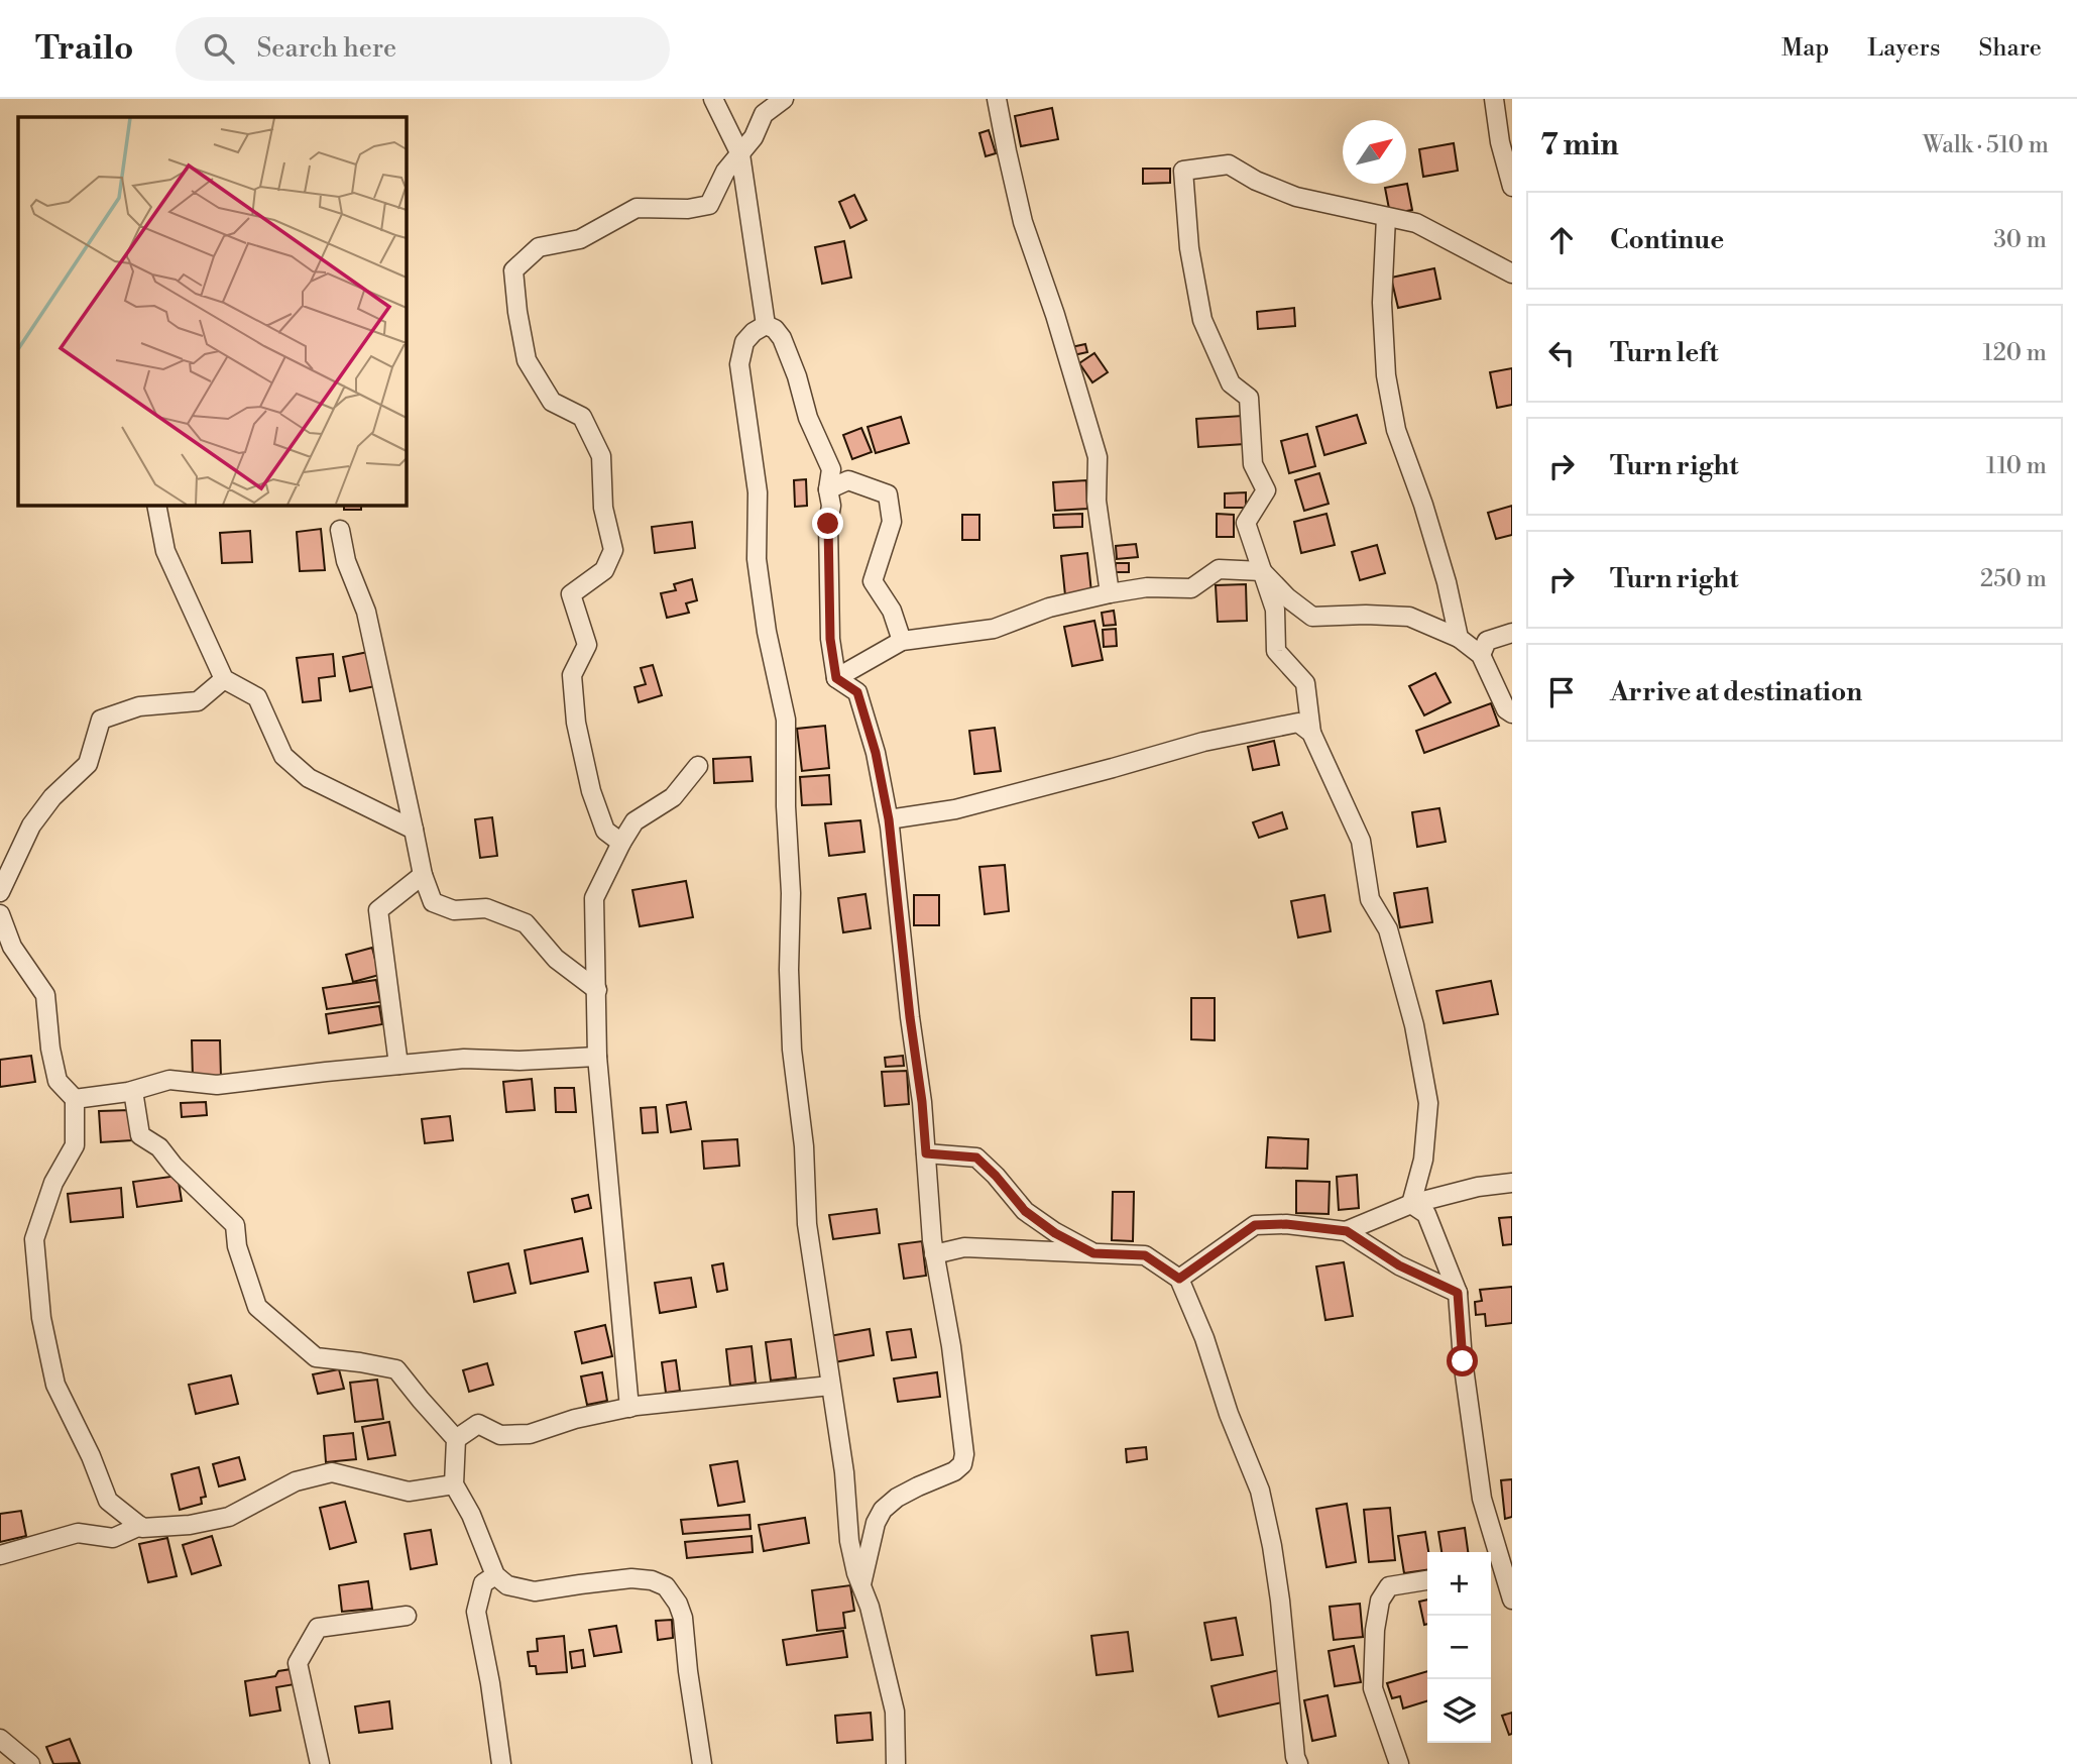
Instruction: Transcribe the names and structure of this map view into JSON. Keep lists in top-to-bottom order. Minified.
{"north":"top right","page":{"header":"Trailo","search":"Search here","nav":["Map","Layers","Share"],"heading":["7 min","Walk · 510 m"],"list":[["Continue","30 m"],["Turn left","120 m"],["Turn right","110 m"],["Turn right","250 m"],"Arrive at destination"],"map_buttons":["+","−"]}}
